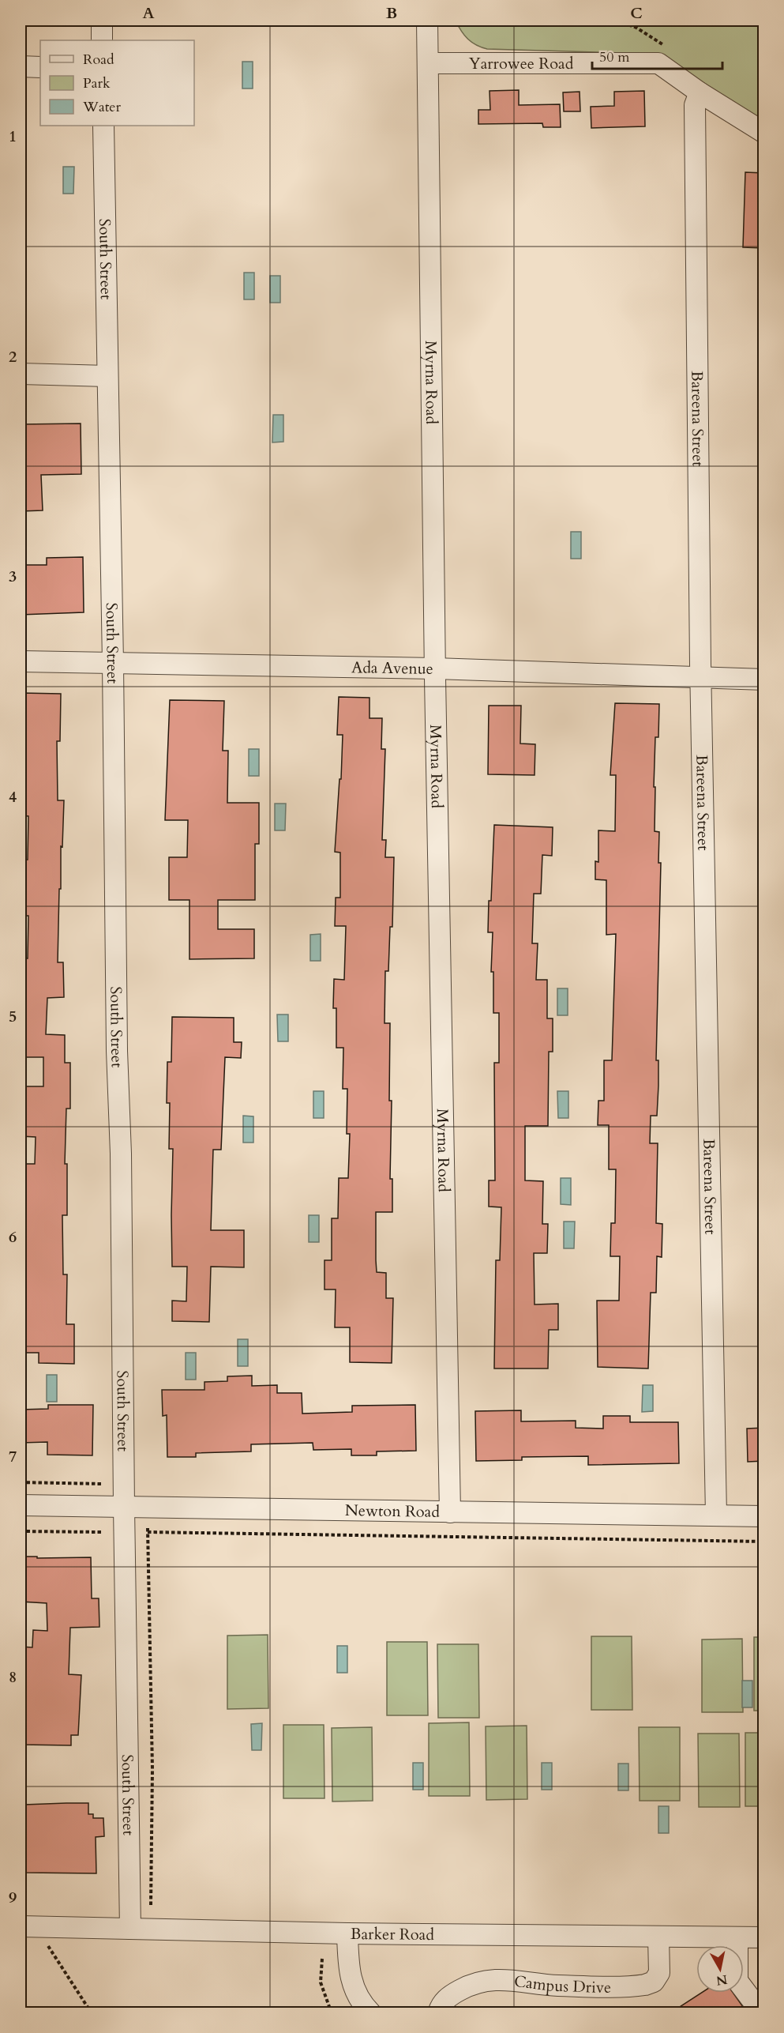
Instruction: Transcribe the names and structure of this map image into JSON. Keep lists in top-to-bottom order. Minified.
{"streets":{"street":["Yarrowee Road","South Street","Myrna Road","Bareena Street","Ada Avenue","Newton Road","Barker Road","Campus Drive"]},"crossings":[["Yarrowee Road","Myrna Road"],["Yarrowee Road","Bareena Street"],["South Street","Ada Avenue"],["South Street","Newton Road"],["South Street","Barker Road"],["Myrna Road","Ada Avenue"],["Myrna Road","Newton Road"],["Bareena Street","Ada Avenue"],["Bareena Street","Newton Road"],["Barker Road","Campus Drive"]],"legend":["Road","Park","Water"],"scale_bar":"50 m","north":"bottom","grid":{"columns":["A","B","C"],"rows":["1","2","3","4","5","6","7","8","9"]}}
